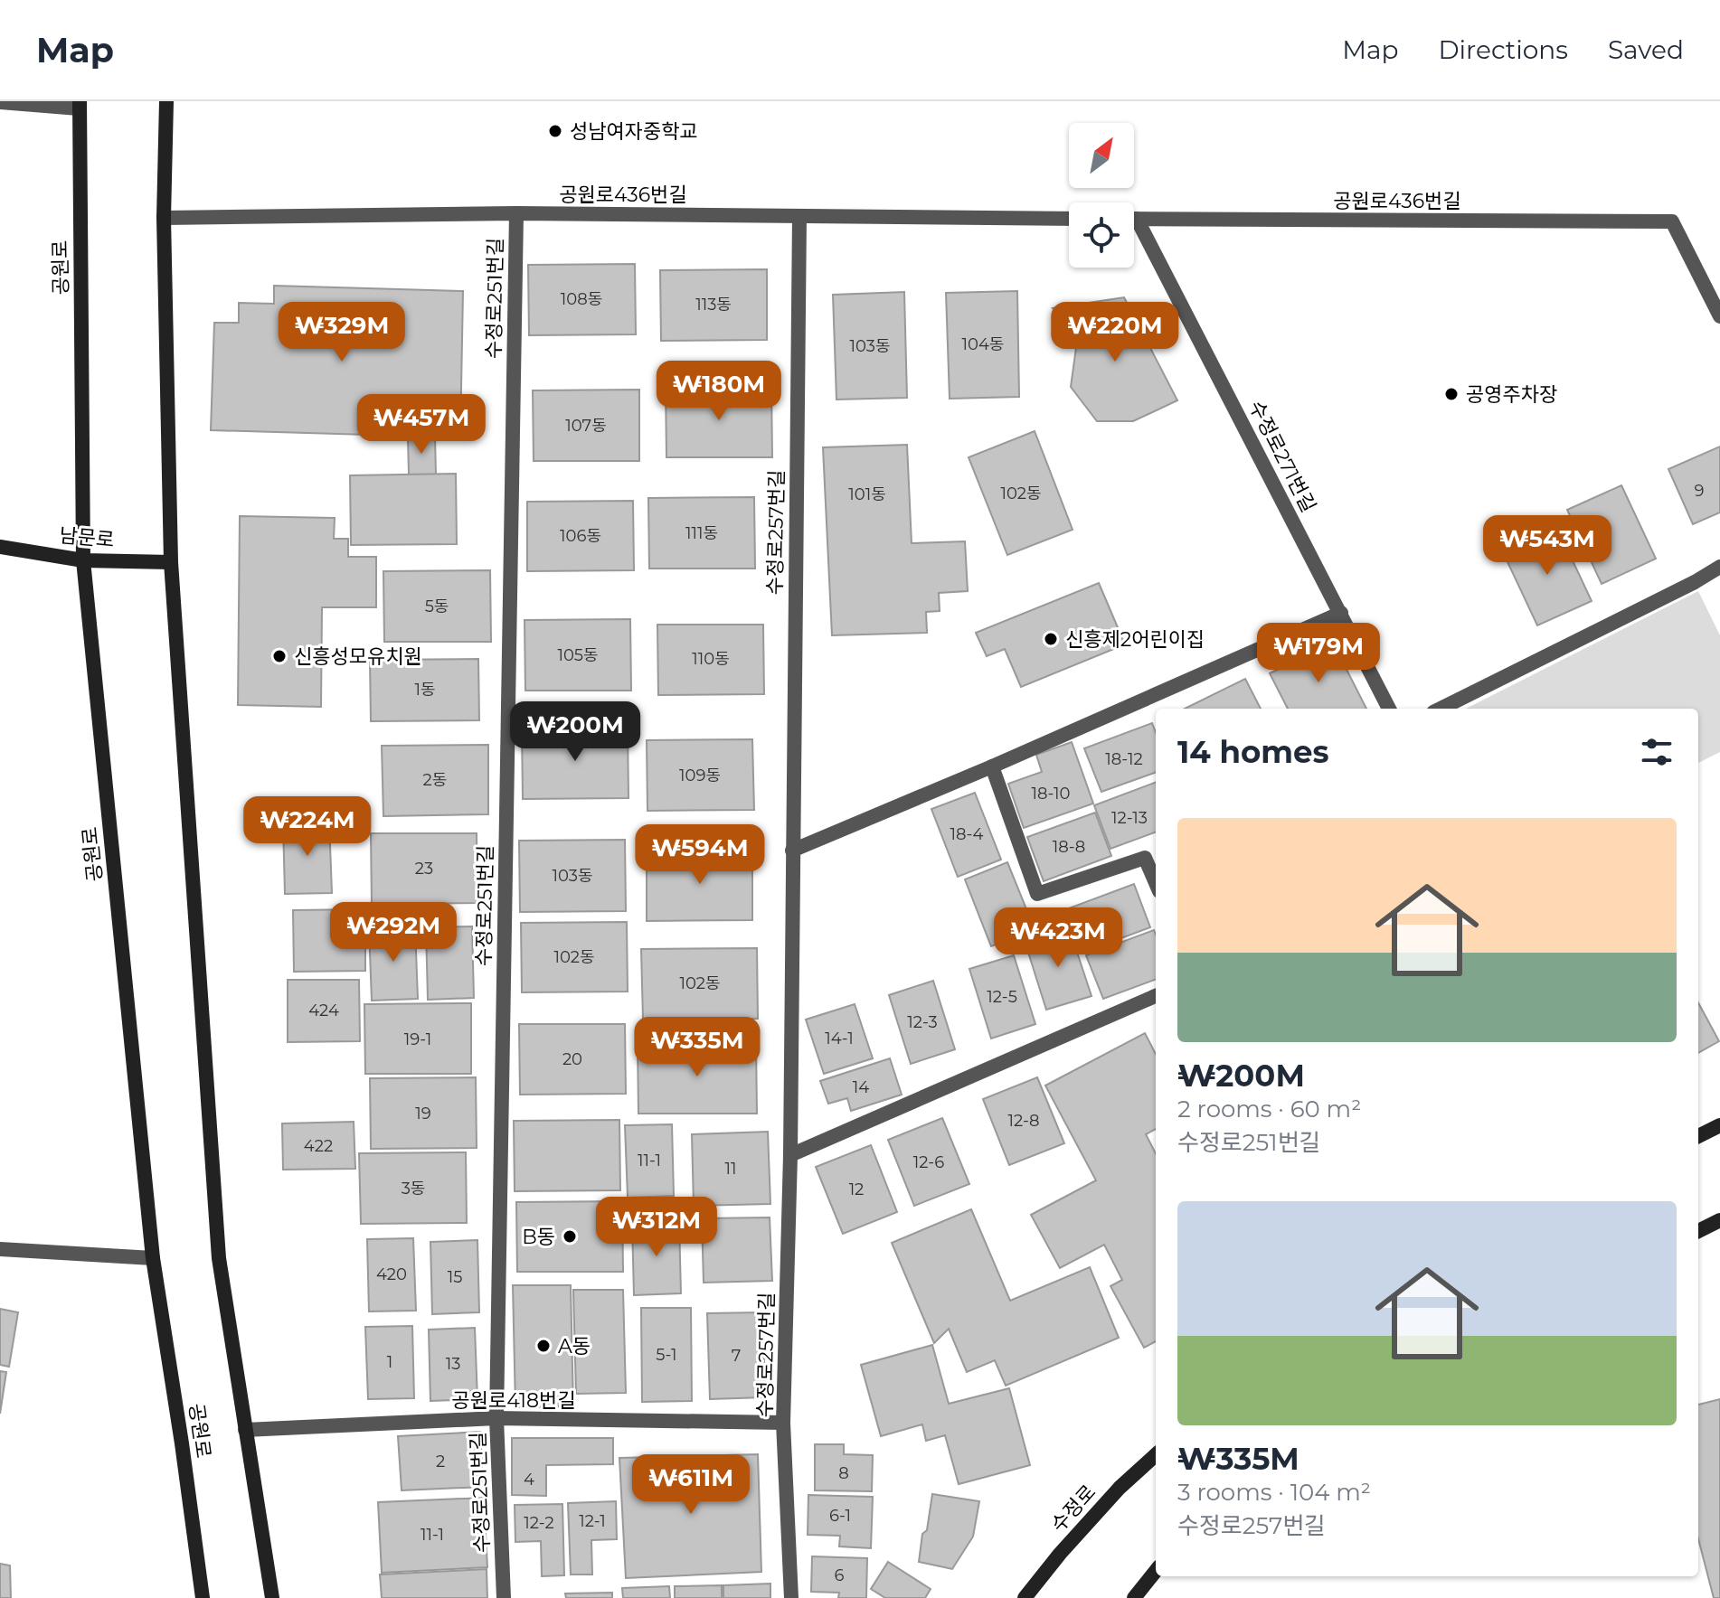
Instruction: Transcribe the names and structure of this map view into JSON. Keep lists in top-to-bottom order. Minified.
{"streets":{"main road":["공원로","남문로","수정로"],"street":["공원로436번길","수정로251번길","수정로271번길","수정로257번길","공원로418번길"]},"crossings":[["공원로436번길","수정로251번길"],["공원로436번길","수정로257번길"],["공원로","남문로"],["수정로251번길","공원로418번길"],["수정로257번길","공원로418번길"]],"places":["성남여자중학교","공영주차장","신흥제2어린이집","신흥성모유치원","B동","A동"],"house_numbers":["108동","113동","104동","103동","107동","9","102동","101동","111동","106동","5동","105동","110동","1동","18-12","109동","2동","18-10","12-13","18-4","18-8","23","103동","102동","102동","12-5","424","12-3","14-1","19-1","20","14","19","12-8","422","11-1","12-6","11","3동","12","420","15","5-1","7","1","13","2","8","4","6-1","12-1","12-2","11-1","6"],"north":"top right","page":{"header":"Map","nav":["Map","Directions","Saved"],"price":["₩329M","₩220M","₩180M","₩457M","₩543M","₩179M","₩200M","₩224M","₩594M","₩292M","₩423M","₩335M","₩312M","₩611M"],"heading":"14 homes","list":[{"name":"₩200M","note":"2 rooms · 60 m² · 수정로251번길"},{"name":"₩335M","note":"3 rooms · 104 m² · 수정로257번길"}]}}
